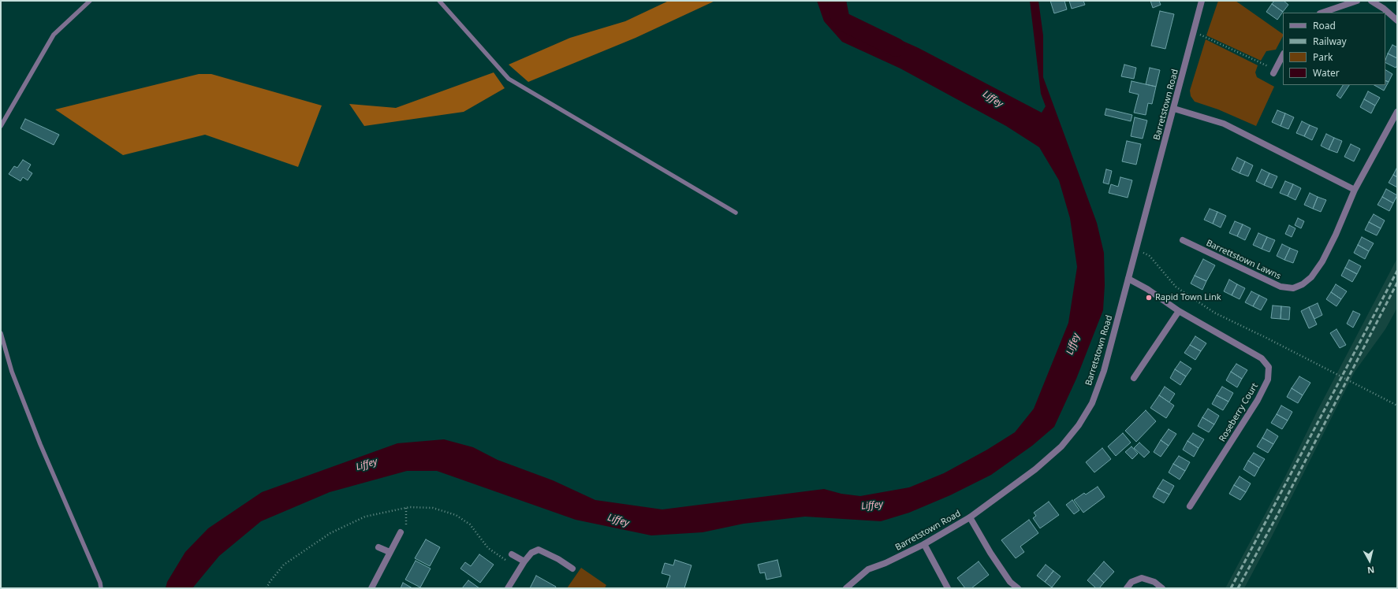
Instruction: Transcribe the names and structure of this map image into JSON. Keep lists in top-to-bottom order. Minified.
{"streets":{"street":["Barretstown Road","Barrettstown Lawns","Roseberry Court"]},"crossings":[["Barretstown Road","Roseberry Court"]],"water":["Liffey"],"places":["Rapid Town Link"],"legend":["Road","Railway","Park","Water"],"north":"bottom"}
